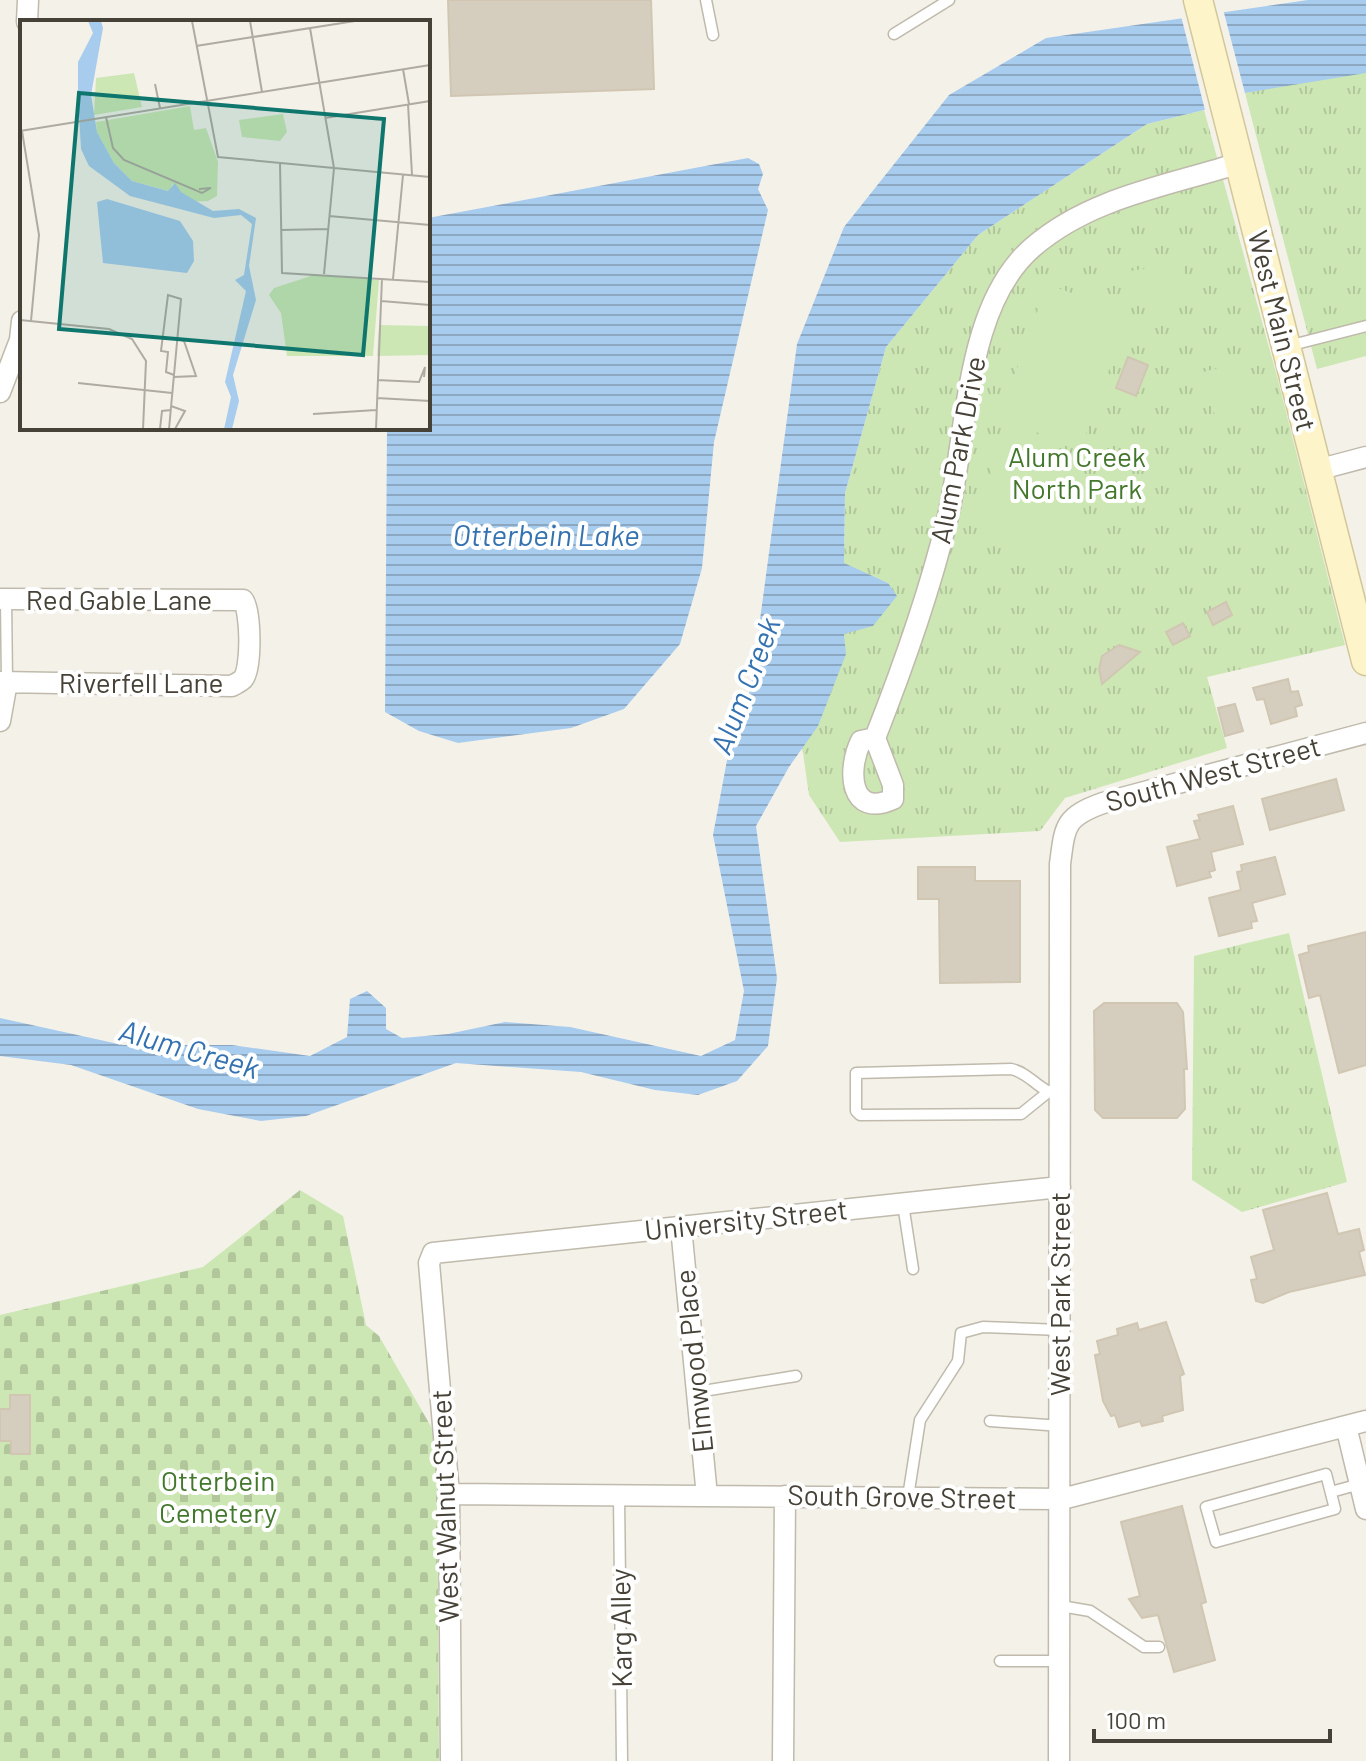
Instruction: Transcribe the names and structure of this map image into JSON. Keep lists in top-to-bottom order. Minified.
{"streets":{"main road":["West Main Street"],"street":["Alum Park Drive","Red Gable Lane","Riverfell Lane","South West Street","University Street","West Park Street","Elmwood Place","South Grove Street","West Walnut Street"],"lane":["Karg Alley"]},"crossings":[["West Main Street","Alum Park Drive"],["Red Gable Lane","Riverfell Lane"],["South West Street","West Park Street"],["University Street","West Park Street"],["University Street","Elmwood Place"],["University Street","West Walnut Street"],["West Park Street","South Grove Street"],["Elmwood Place","South Grove Street"],["South Grove Street","West Walnut Street"],["South Grove Street","Karg Alley"]],"water":["Otterbein Lake","Alum Creek"],"parks":["Alum Creek North Park","Otterbein Cemetery"],"scale_bar":"100 m"}
